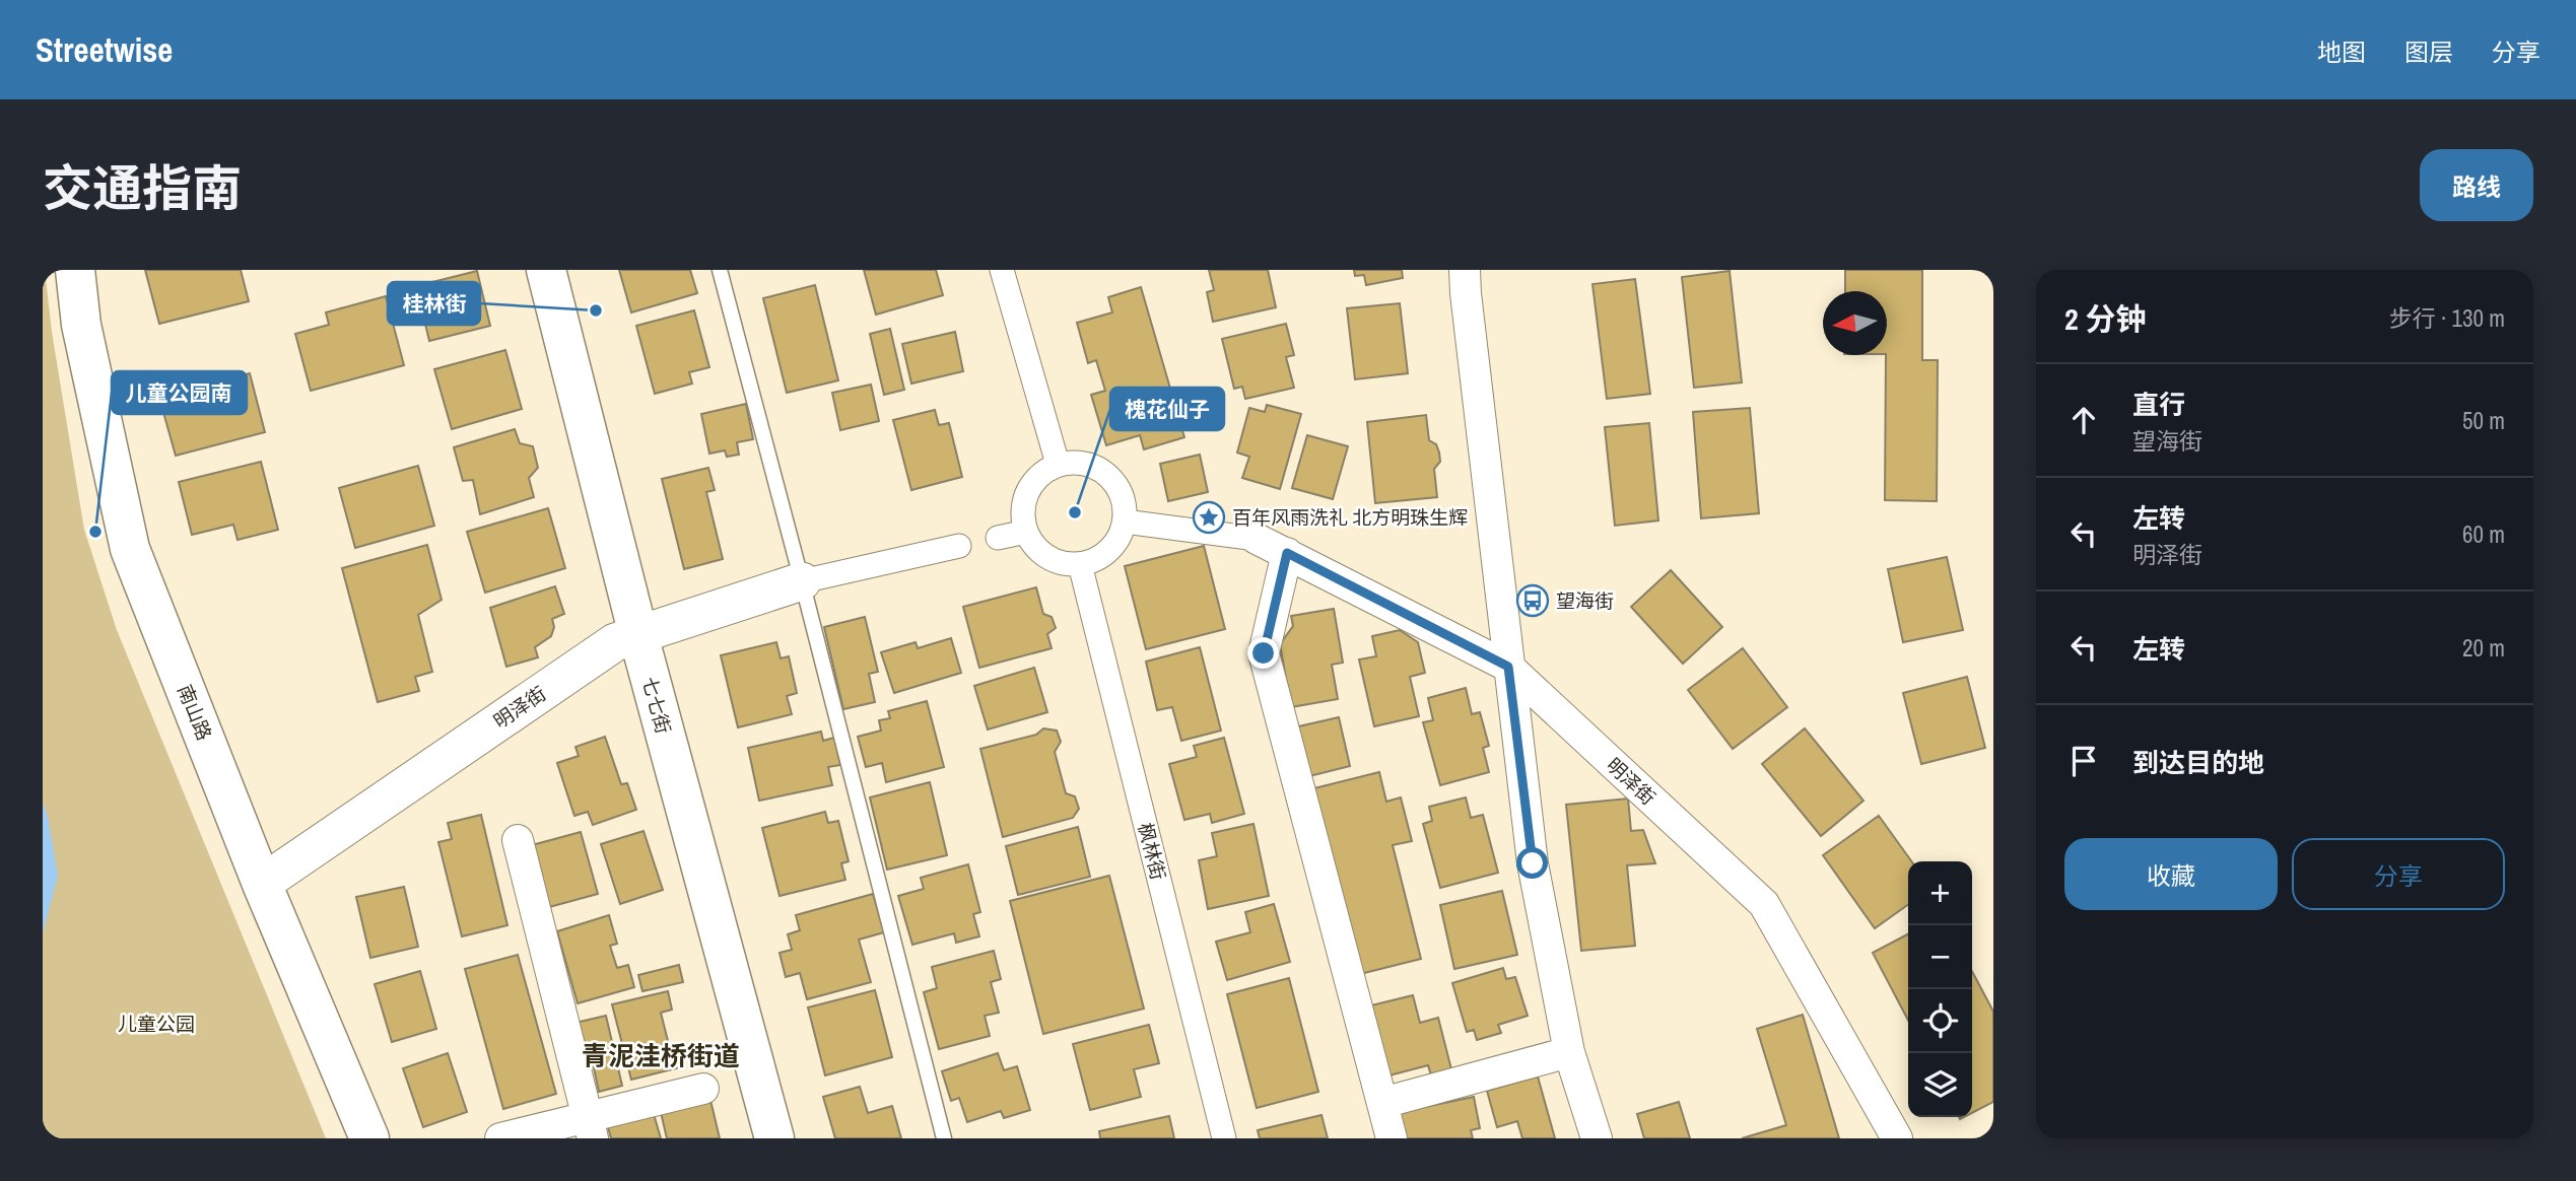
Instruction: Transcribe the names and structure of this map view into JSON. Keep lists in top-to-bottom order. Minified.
{"streets":{"main road":["七七街","南山路"],"street":["明泽街","枫林街"]},"crossings":[["七七街","明泽街"],["明泽街","南山路"]],"districts":["青泥洼桥街道"],"parks":["儿童公园"],"places":{"other":["桂林街","槐花仙子","儿童公园南"],"place":["百年风雨洗礼 北方明珠生辉"],"bus stop":["望海街"]},"north":"left","page":{"header":"Streetwise","nav":["地图","图层","分享"],"title":"交通指南","buttons":["路线",["收藏","分享"]],"heading":["2 分钟","步行 · 130 m"],"list":[["直行","望海街","50 m"],["左转","明泽街","60 m"],["左转","20 m"],"到达目的地"],"map_buttons":["+","−"]}}
